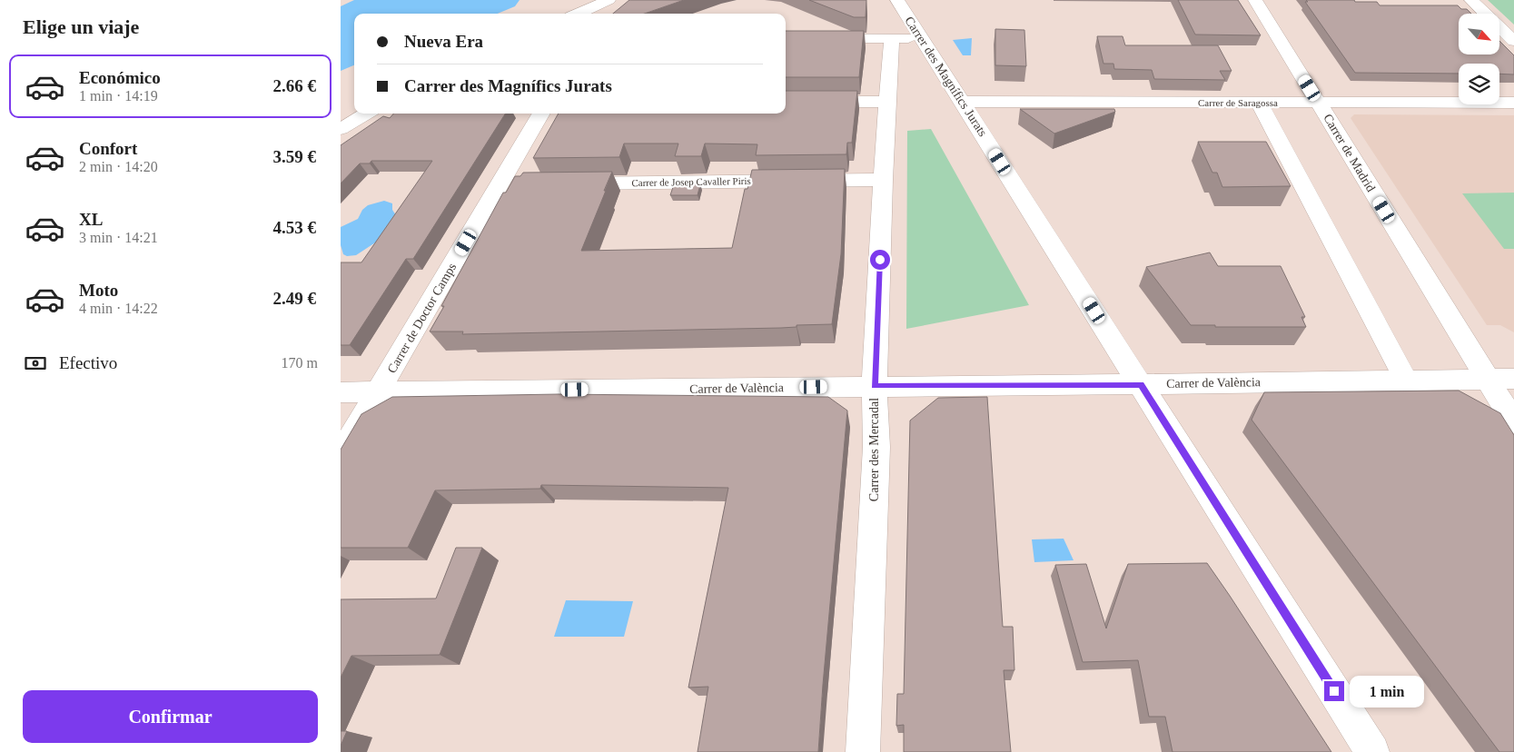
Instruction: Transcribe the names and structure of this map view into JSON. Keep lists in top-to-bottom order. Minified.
{"streets":{"street":["Carrer des Magnífics Jurats","Carrer de Saragossa","Carrer de Madrid","Carrer de Josep Cavaller Piris","Carrer de Doctor Camps","Carrer de València","Carrer des Mercadal"]},"crossings":[["Carrer des Magnífics Jurats","Carrer de Saragossa"],["Carrer des Magnífics Jurats","Carrer de València"],["Carrer de Saragossa","Carrer de Madrid"],["Carrer de Madrid","Carrer de València"],["Carrer de Josep Cavaller Piris","Carrer des Mercadal"],["Carrer de Doctor Camps","Carrer de València"],["Carrer de València","Carrer des Mercadal"]],"north":"bottom right","page":{"heading":"Elige un viaje","banner":["Nueva Era","Carrer des Magnífics Jurats"],"list":[{"name":"Económico","note":"1 min · 14:19","value":"2.66 €"},{"name":"Confort","note":"2 min · 14:20","value":"3.59 €"},{"name":"XL","note":"3 min · 14:21","value":"4.53 €"},{"name":"Moto","note":"4 min · 14:22","value":"2.49 €"}],"pay":["Efectivo","170 m"],"bubble":"1 min","buttons":"Confirmar"}}
